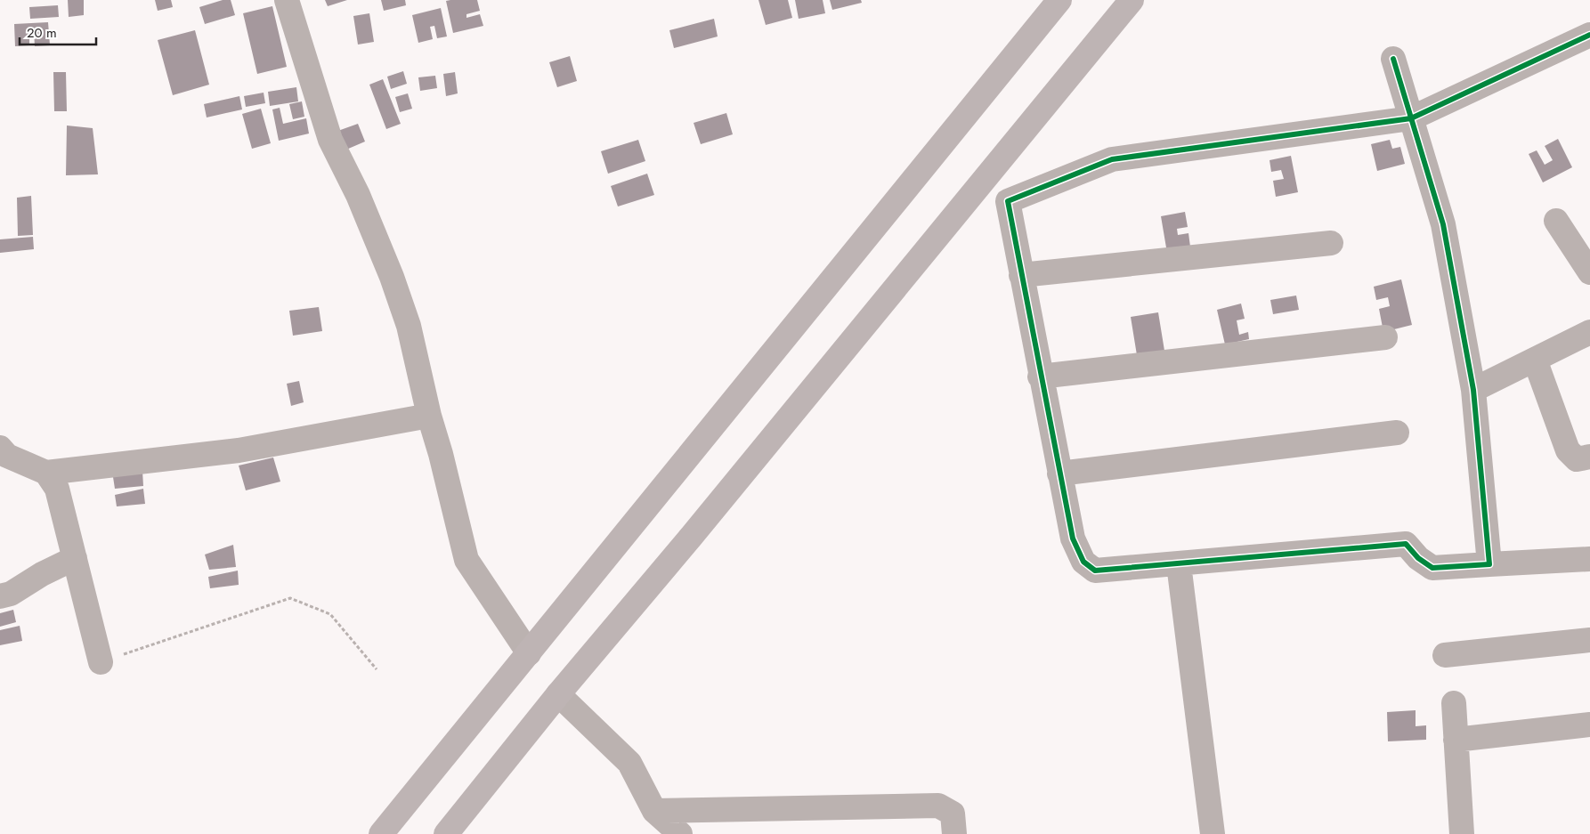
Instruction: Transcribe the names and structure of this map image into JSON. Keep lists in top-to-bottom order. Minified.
{"scale_bar":"20 m"}
